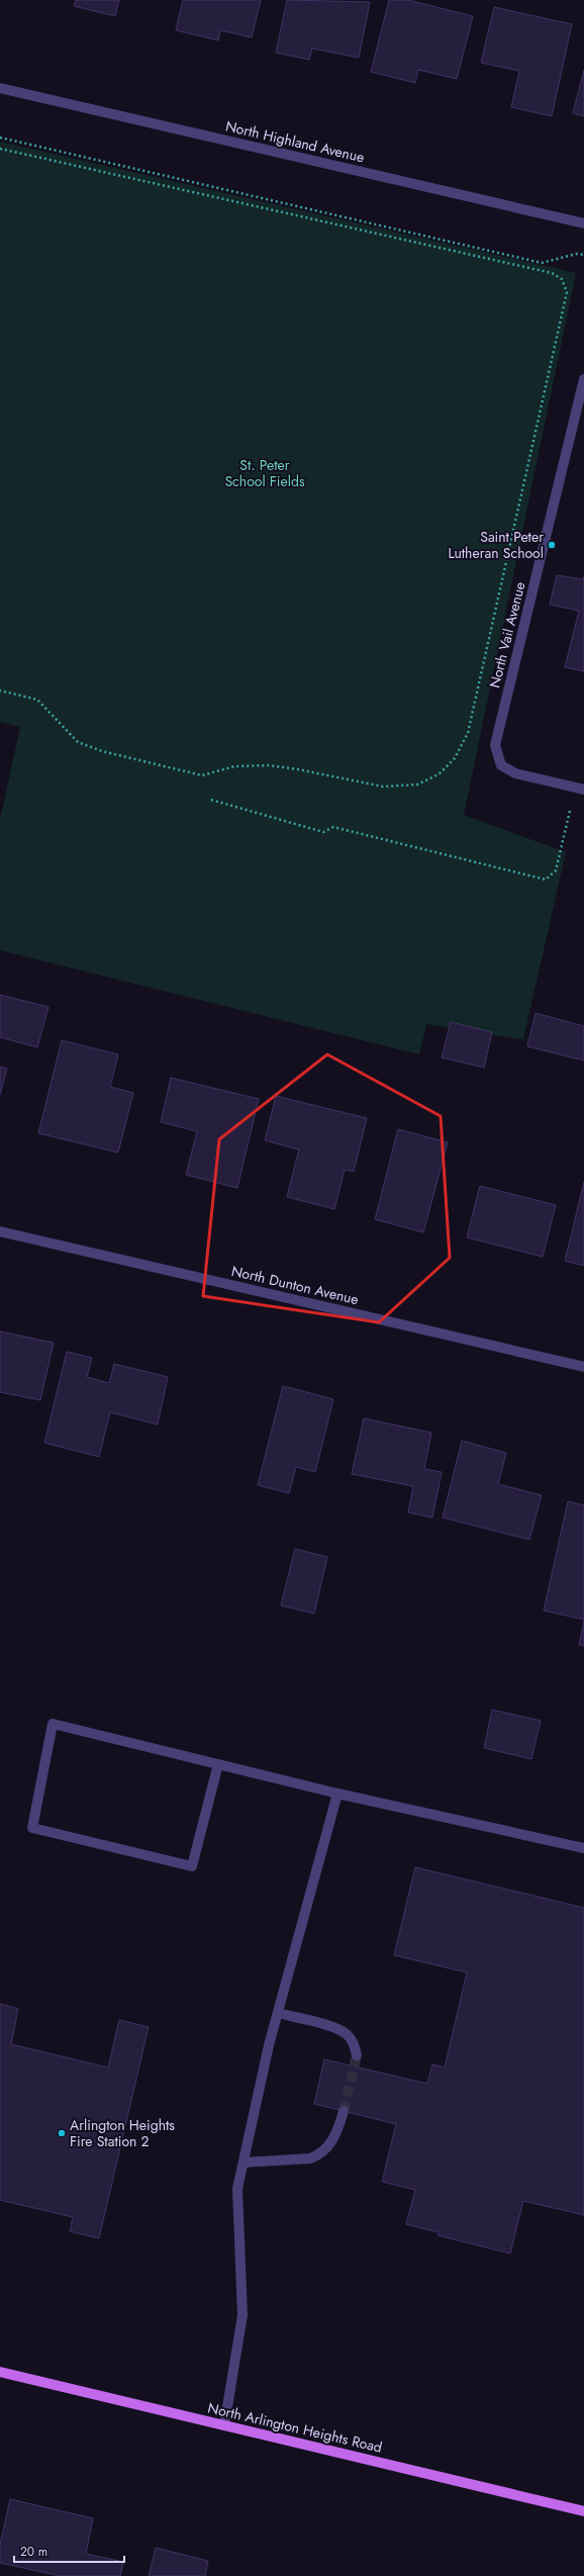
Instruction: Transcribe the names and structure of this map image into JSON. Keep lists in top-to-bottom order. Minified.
{"streets":{"main road":["North Arlington Heights Road"],"street":["North Highland Avenue","North Vail Avenue","North Dunton Avenue"]},"parks":["St. Peter School Fields"],"places":["Saint Peter Lutheran School","Arlington Heights Fire Station 2"],"scale_bar":"20 m"}
